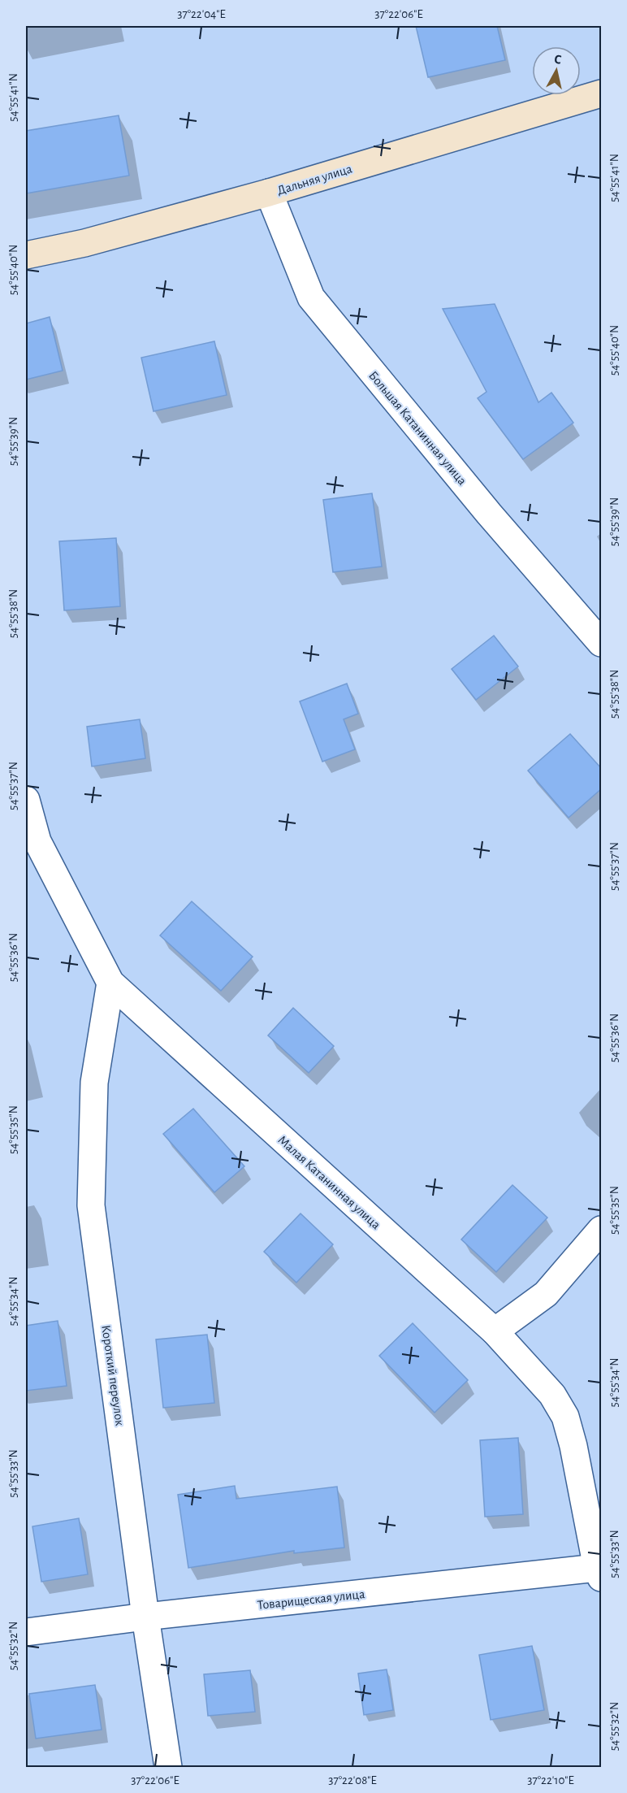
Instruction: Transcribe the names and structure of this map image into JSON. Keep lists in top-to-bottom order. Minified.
{"streets":{"street":["Дальняя улица","Большая Катанинная улица","Малая Катанинная улица","Короткий переулок","Товарищеская улица"]},"crossings":[["Дальняя улица","Большая Катанинная улица"],["Малая Катанинная улица","Короткий переулок"],["Малая Катанинная улица","Товарищеская улица"],["Короткий переулок","Товарищеская улица"]],"north":"top","coordinates":["37°22'04\"E","37°22'06\"E","54°55'41\"N","54°55'40\"N","54°55'39\"N","54°55'38\"N","54°55'37\"N","54°55'36\"N","54°55'35\"N","54°55'34\"N","54°55'33\"N","54°55'32\"N","37°22'08\"E","37°22'10\"E"]}
